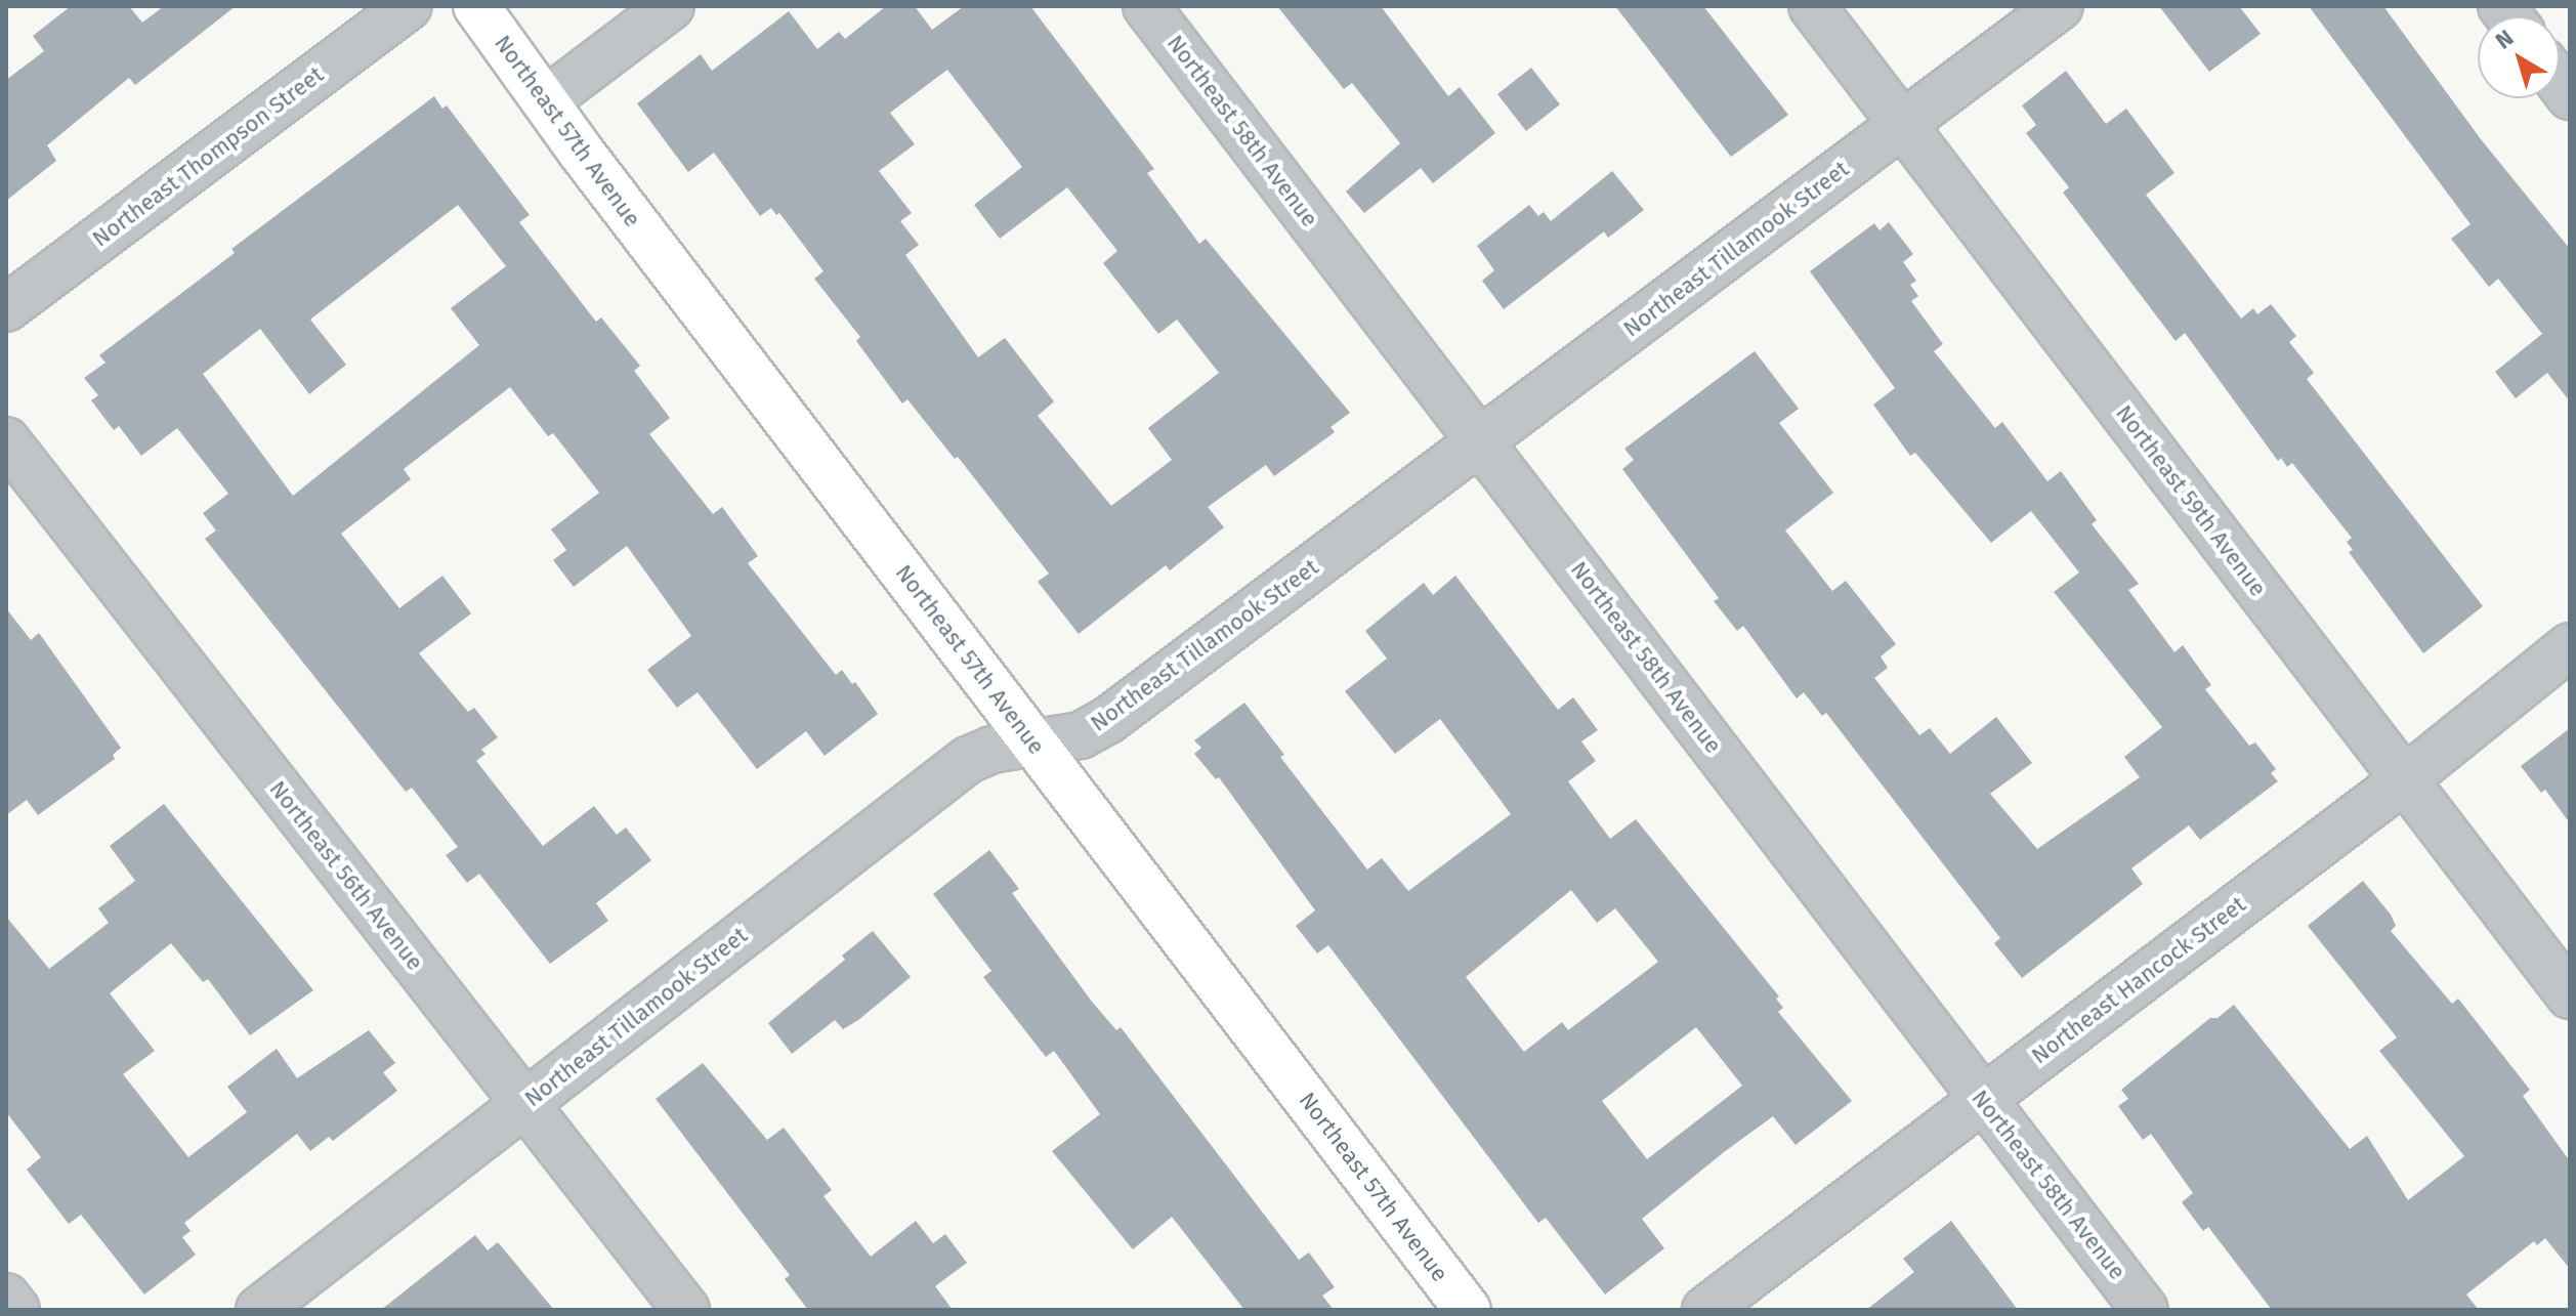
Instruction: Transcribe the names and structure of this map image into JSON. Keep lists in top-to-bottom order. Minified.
{"streets":{"main road":["Northeast 57th Avenue"],"street":["Northeast 58th Avenue","Northeast Thompson Street","Northeast Tillamook Street","Northeast 59th Avenue","Northeast 56th Avenue","Northeast Hancock Street"]},"crossings":[["Northeast 57th Avenue","Northeast Tillamook Street"],["Northeast 58th Avenue","Northeast Tillamook Street"],["Northeast 58th Avenue","Northeast Hancock Street"],["Northeast Tillamook Street","Northeast 59th Avenue"],["Northeast Tillamook Street","Northeast 56th Avenue"],["Northeast 59th Avenue","Northeast Hancock Street"]],"north":"top left"}
